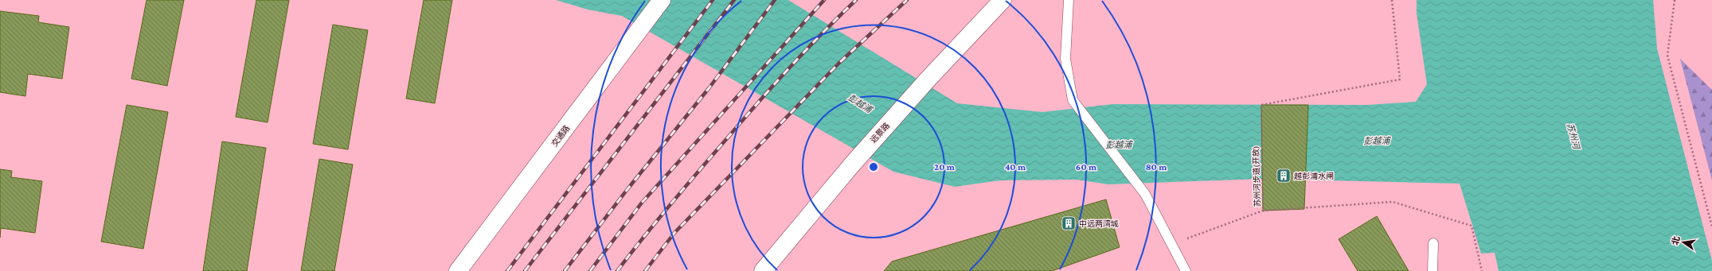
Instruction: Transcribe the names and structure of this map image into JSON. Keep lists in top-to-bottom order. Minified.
{"streets":{"street":["远景路","交通路"],"path":["苏州河步道(开放)"]},"water":["彭越浦","苏州河"],"places":{"building":["越彭浦水闸","中远两湾城"]},"north":"left","rings":["20 m","40 m","60 m","80 m"]}
